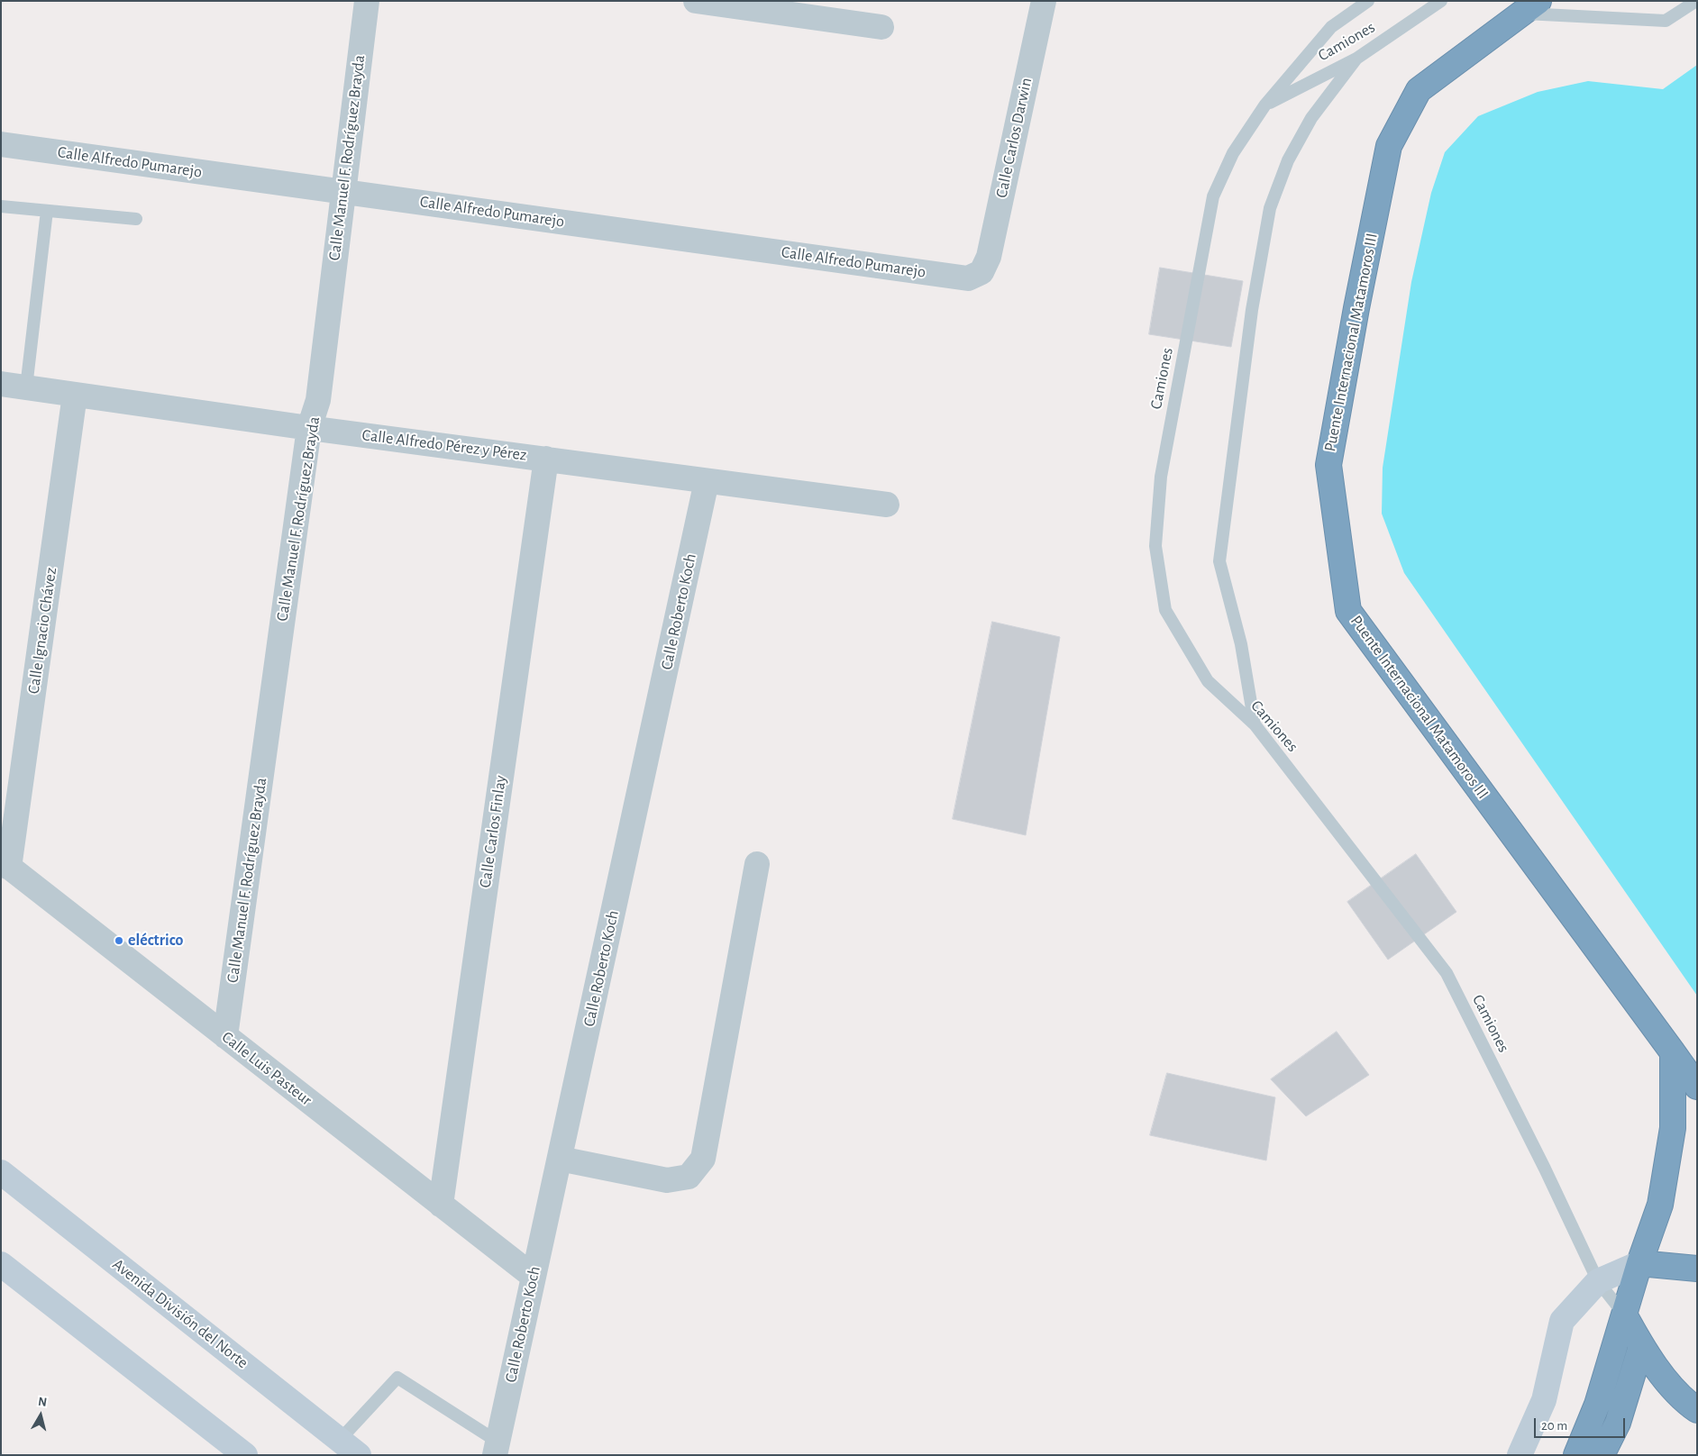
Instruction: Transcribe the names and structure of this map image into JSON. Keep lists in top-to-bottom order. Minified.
{"streets":{"highway":["Puente Internacional Matamoros III"],"main road":["Avenida División del Norte"],"street":["Calle Carlos Darwin","Calle Manuel F. Rodríguez Brayda","Calle Alfredo Pumarejo","Calle Alfredo Pérez y Pérez","Calle Roberto Koch","Calle Ignacio Chávez","Calle Carlos Finlay","Calle Luis Pasteur"],"lane":["Camiones"]},"crossings":[["Calle Carlos Darwin","Calle Alfredo Pumarejo"],["Calle Manuel F. Rodríguez Brayda","Calle Alfredo Pumarejo"],["Calle Manuel F. Rodríguez Brayda","Calle Alfredo Pérez y Pérez"],["Calle Manuel F. Rodríguez Brayda","Calle Luis Pasteur"],["Calle Alfredo Pérez y Pérez","Calle Roberto Koch"],["Calle Alfredo Pérez y Pérez","Calle Ignacio Chávez"],["Calle Alfredo Pérez y Pérez","Calle Carlos Finlay"],["Calle Roberto Koch","Calle Luis Pasteur"],["Calle Ignacio Chávez","Calle Luis Pasteur"],["Calle Carlos Finlay","Calle Luis Pasteur"]],"places":["eléctrico"],"scale_bar":"20 m","north":"top"}
